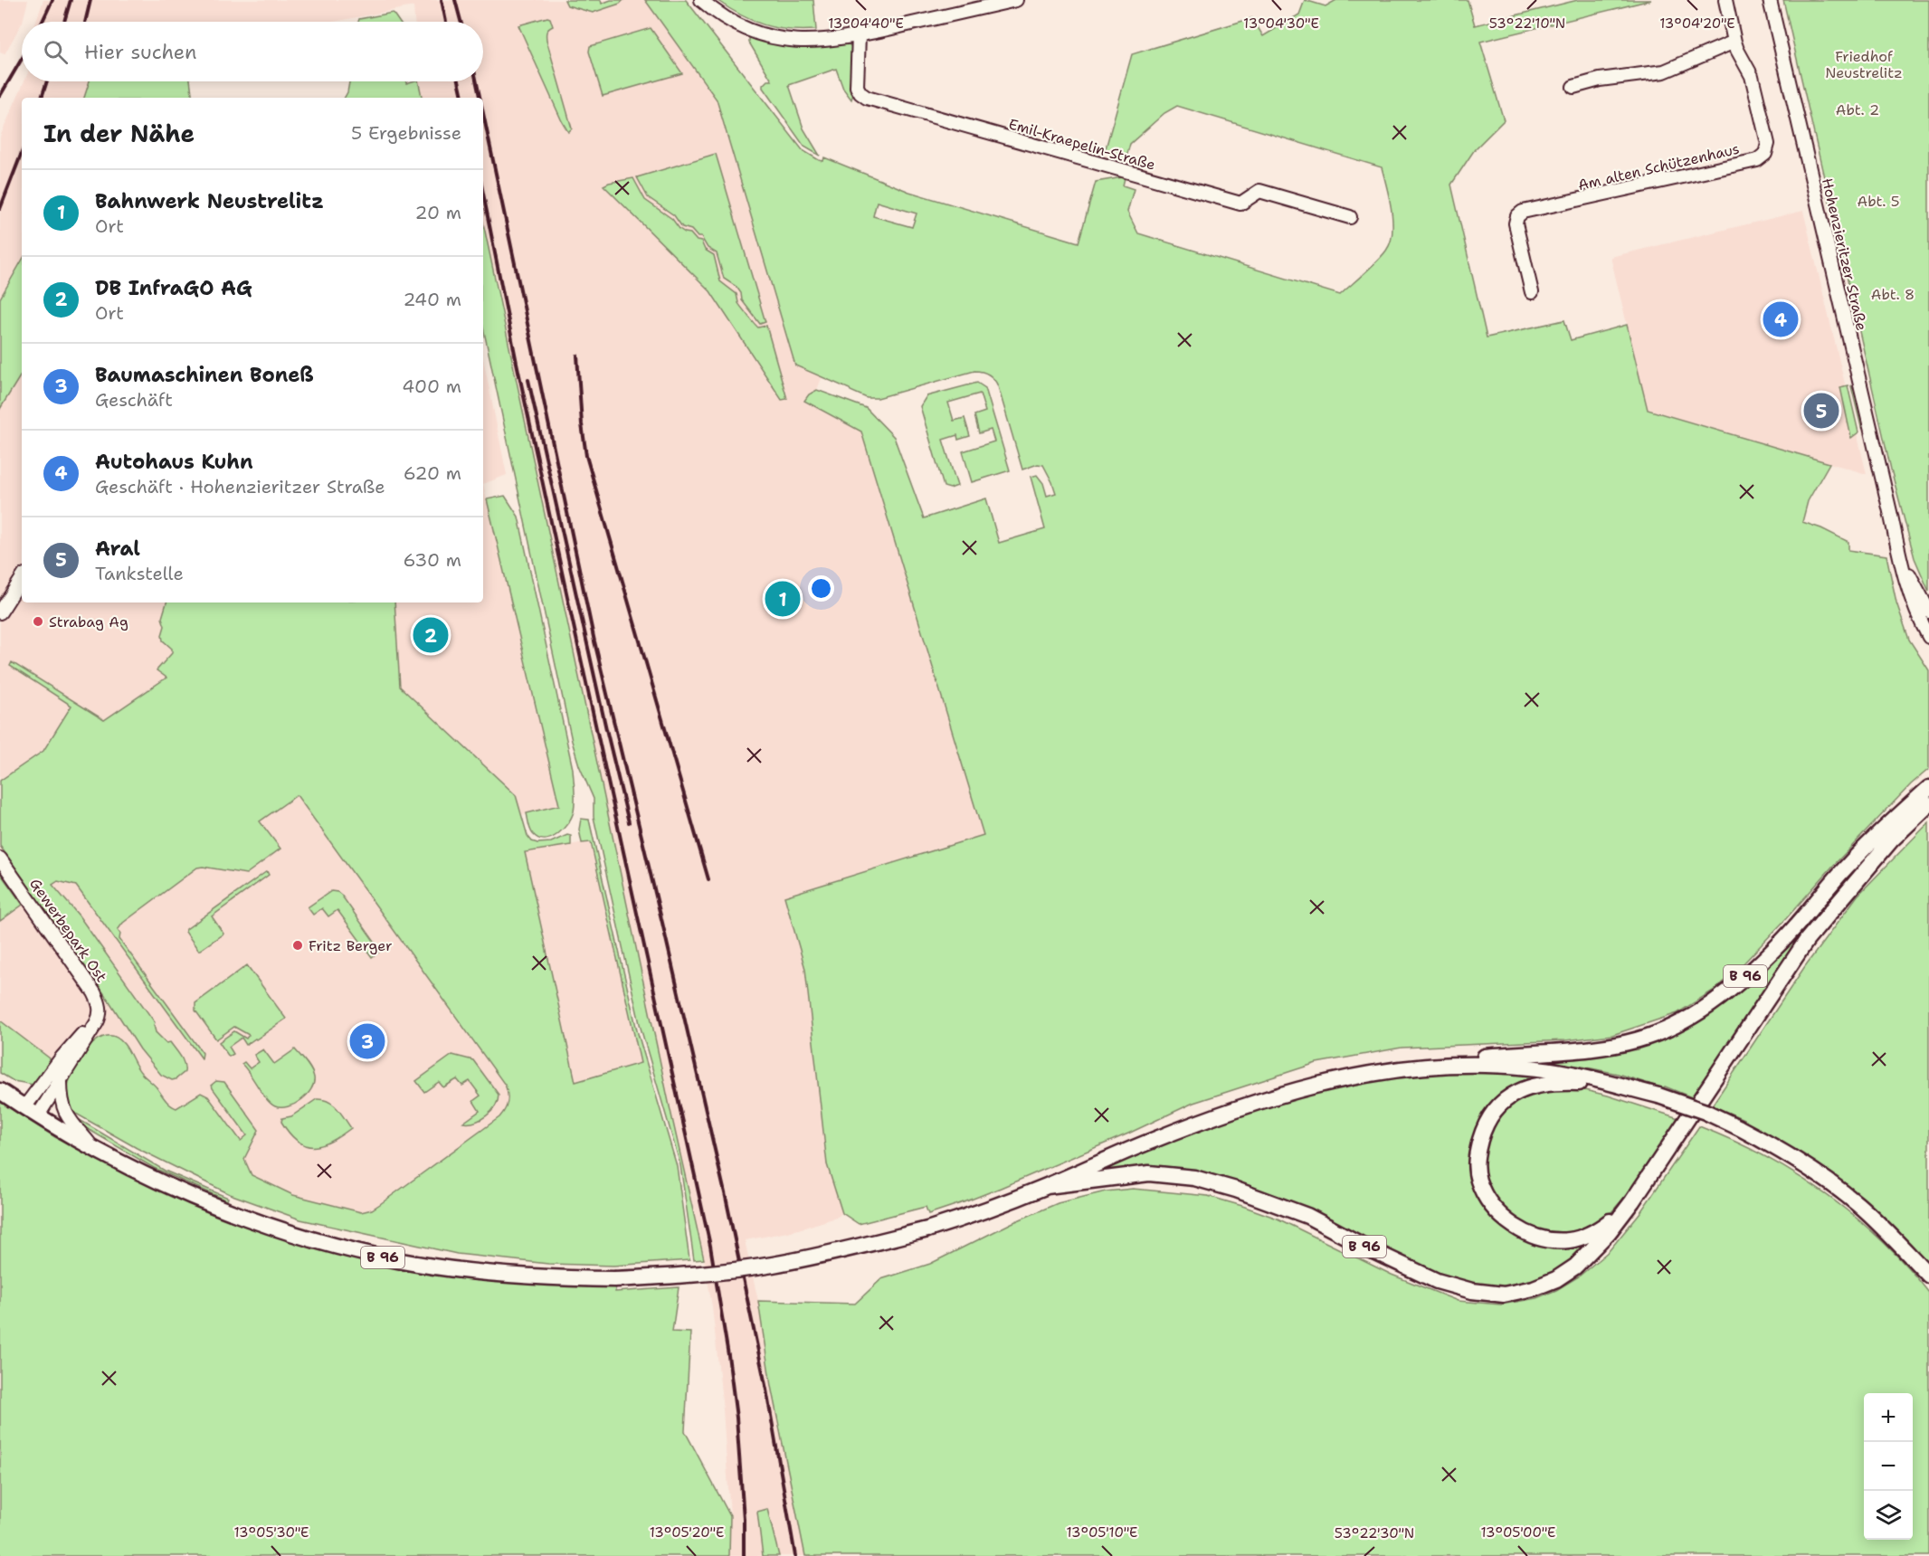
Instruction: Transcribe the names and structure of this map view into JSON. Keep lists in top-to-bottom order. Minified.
{"streets":{"main road":["B 96"],"street":["Emil-Kraepelin-Straße","Am alten Schützenhaus","Hohenzieritzer Straße","Gewerbepark Ost"]},"parks":["Friedhof Neustrelitz","Abt. 2","Abt. 5","Abt. 8"],"places":["Strabag Ag","Fritz Berger"],"page":{"search":"Hier suchen","heading":["In der Nähe","5 Ergebnisse"],"list":[{"mark":"1","name":"Bahnwerk Neustrelitz","note":"Ort","value":"20 m"},{"mark":"2","name":"DB InfraGO AG","note":"Ort","value":"240 m"},{"mark":"3","name":"Baumaschinen Boneß","note":"Geschäft","value":"400 m"},{"mark":"4","name":"Autohaus Kuhn","note":"Geschäft · Hohenzieritzer Straße","value":"620 m"},{"mark":"5","name":"Aral","note":"Tankstelle","value":"630 m"}],"pins":["4","5","1","2","3"],"map_buttons":["+","−"]},"coordinates":["53°22'10\"N","13°04'40\"E","13°04'30\"E","13°04'20\"E","13°05'30\"E","13°05'20\"E","13°05'10\"E","13°05'00\"E","53°22'30\"N"]}
